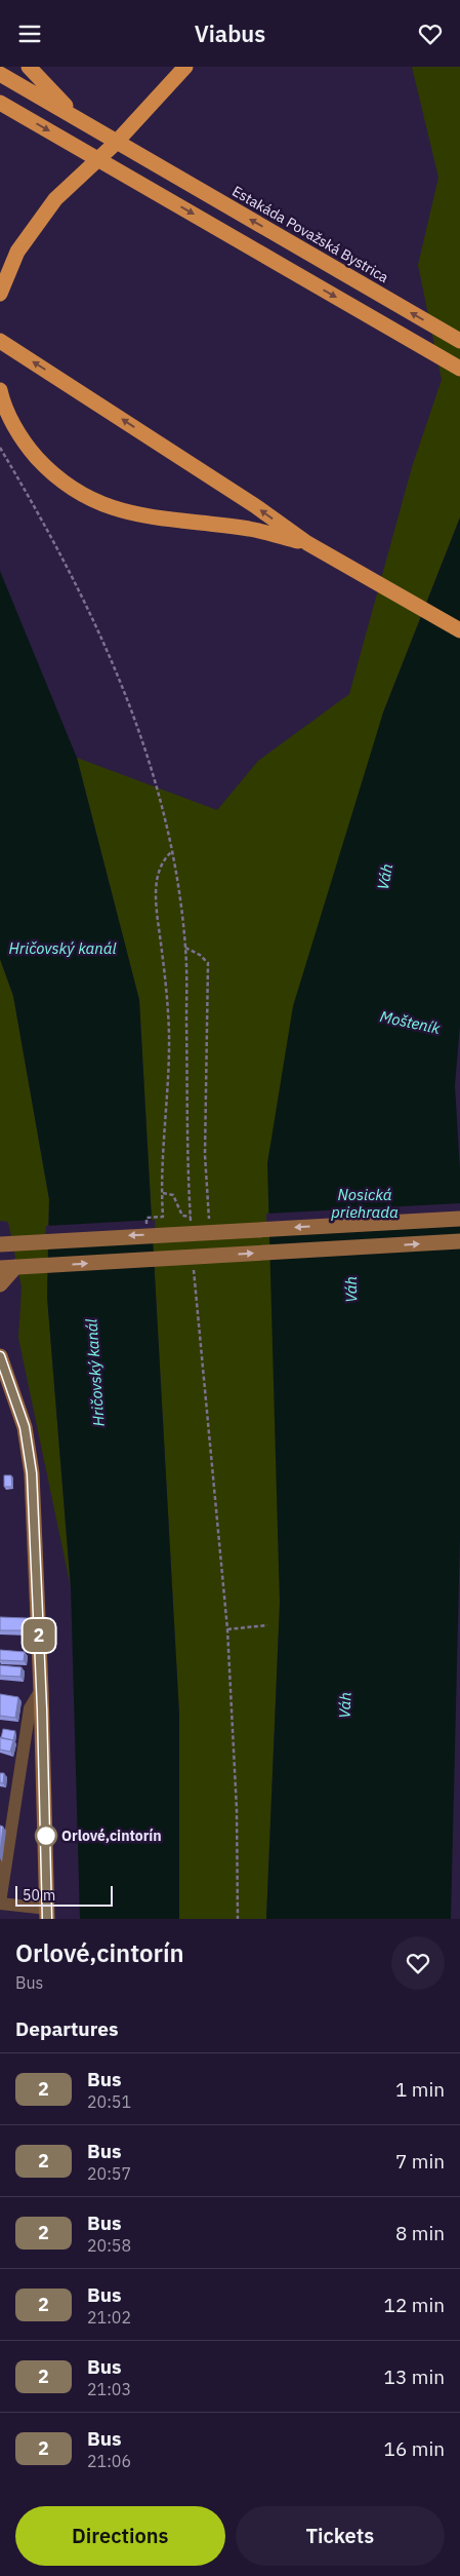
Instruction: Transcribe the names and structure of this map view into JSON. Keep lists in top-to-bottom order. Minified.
{"streets":{"highway":["Estakáda Považská Bystrica"]},"water":["Váh","Hričovský kanál","Mošteník","Nosická priehrada"],"places":["Orlové,cintorín"],"lines":["bus line 2"],"scale_bar":"50 m","page":{"header":"Viabus","on_map":"2","scale":"50 m","heading":[["Orlové,cintorín","Bus"],"Departures"],"list":[{"mark":"2","name":"Bus","note":"20:51","value":"1 min"},{"mark":"2","name":"Bus","note":"20:57","value":"7 min"},{"mark":"2","name":"Bus","note":"20:58","value":"8 min"},{"mark":"2","name":"Bus","note":"21:02","value":"12 min"},{"mark":"2","name":"Bus","note":"21:03","value":"13 min"},{"mark":"2","name":"Bus","note":"21:06","value":"16 min"}],"buttons":["Directions","Tickets"]}}
